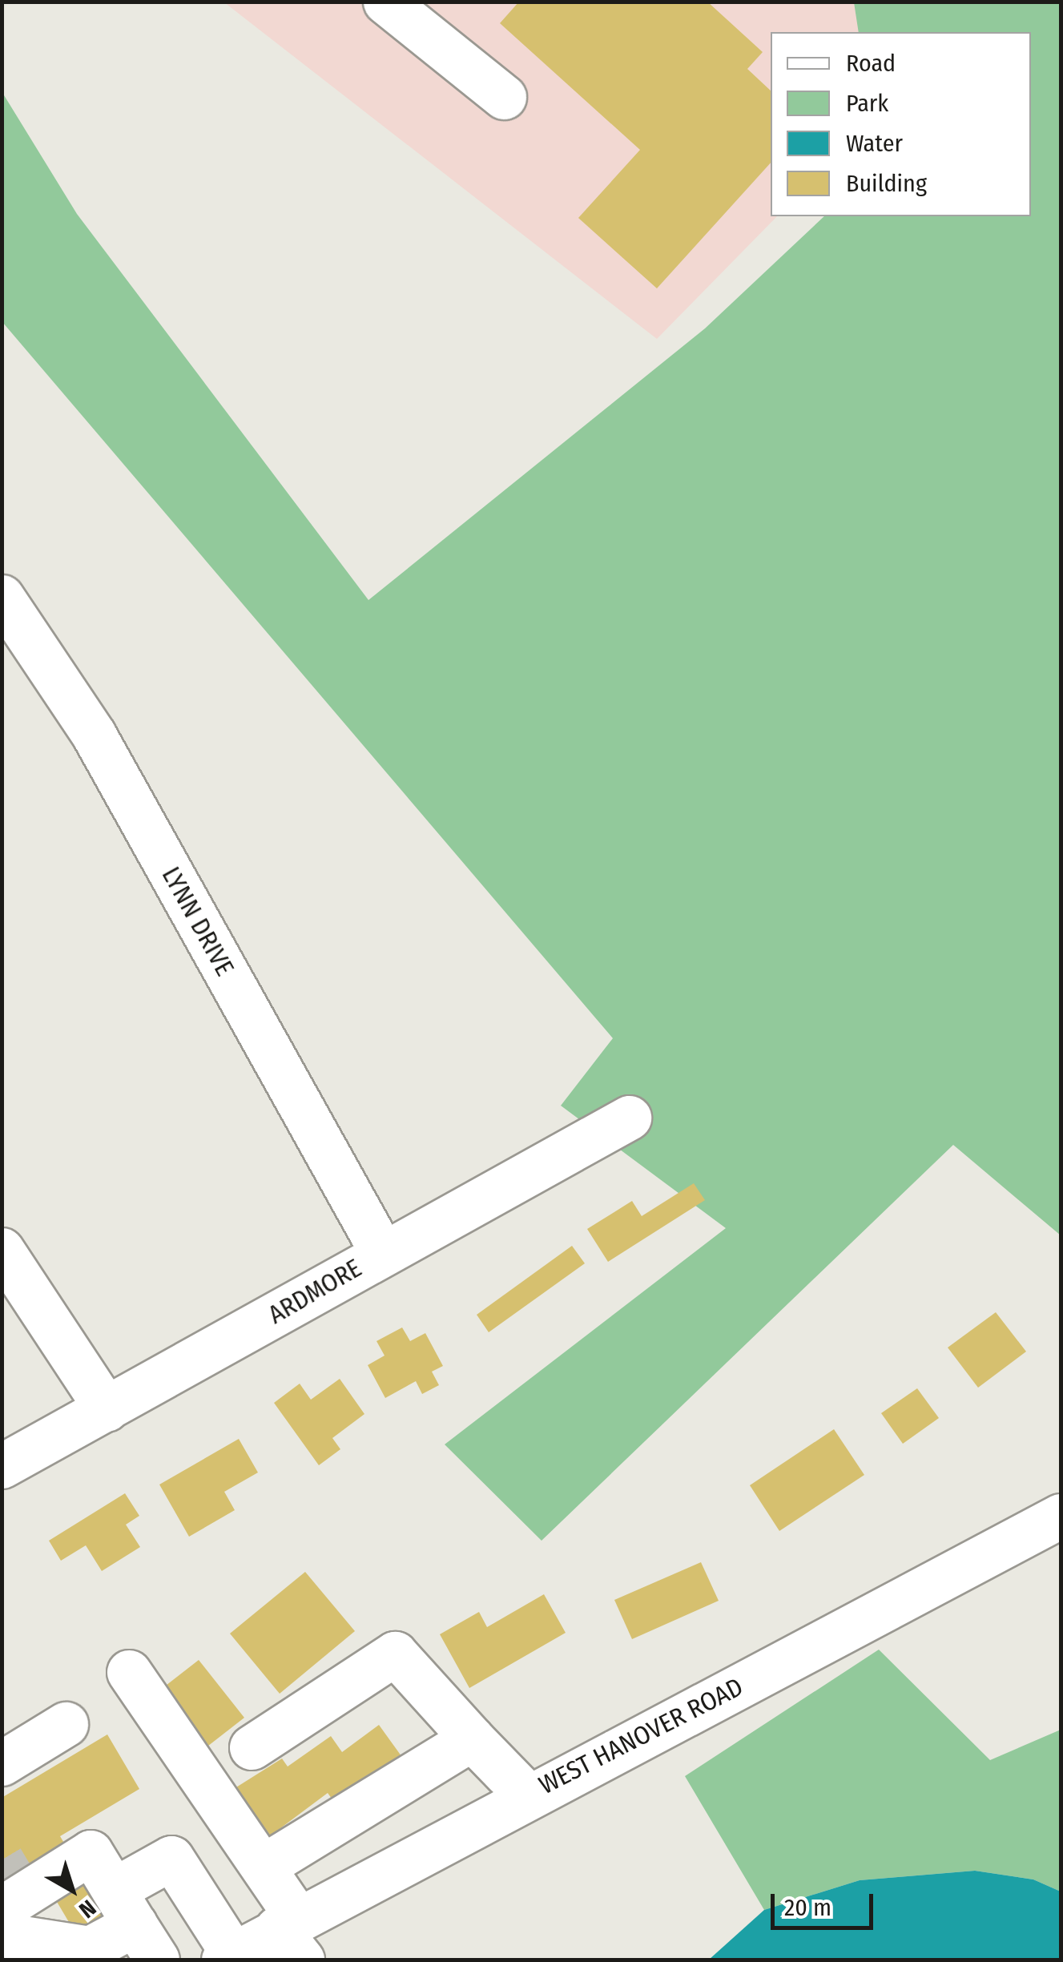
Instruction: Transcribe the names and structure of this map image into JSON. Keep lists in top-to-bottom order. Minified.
{"streets":{"street":["LYNN DRIVE","ARDMORE","WEST HANOVER ROAD"]},"crossings":[["LYNN DRIVE","ARDMORE"]],"legend":["Road","Park","Water","Building"],"scale_bar":"20 m","north":"bottom right"}
